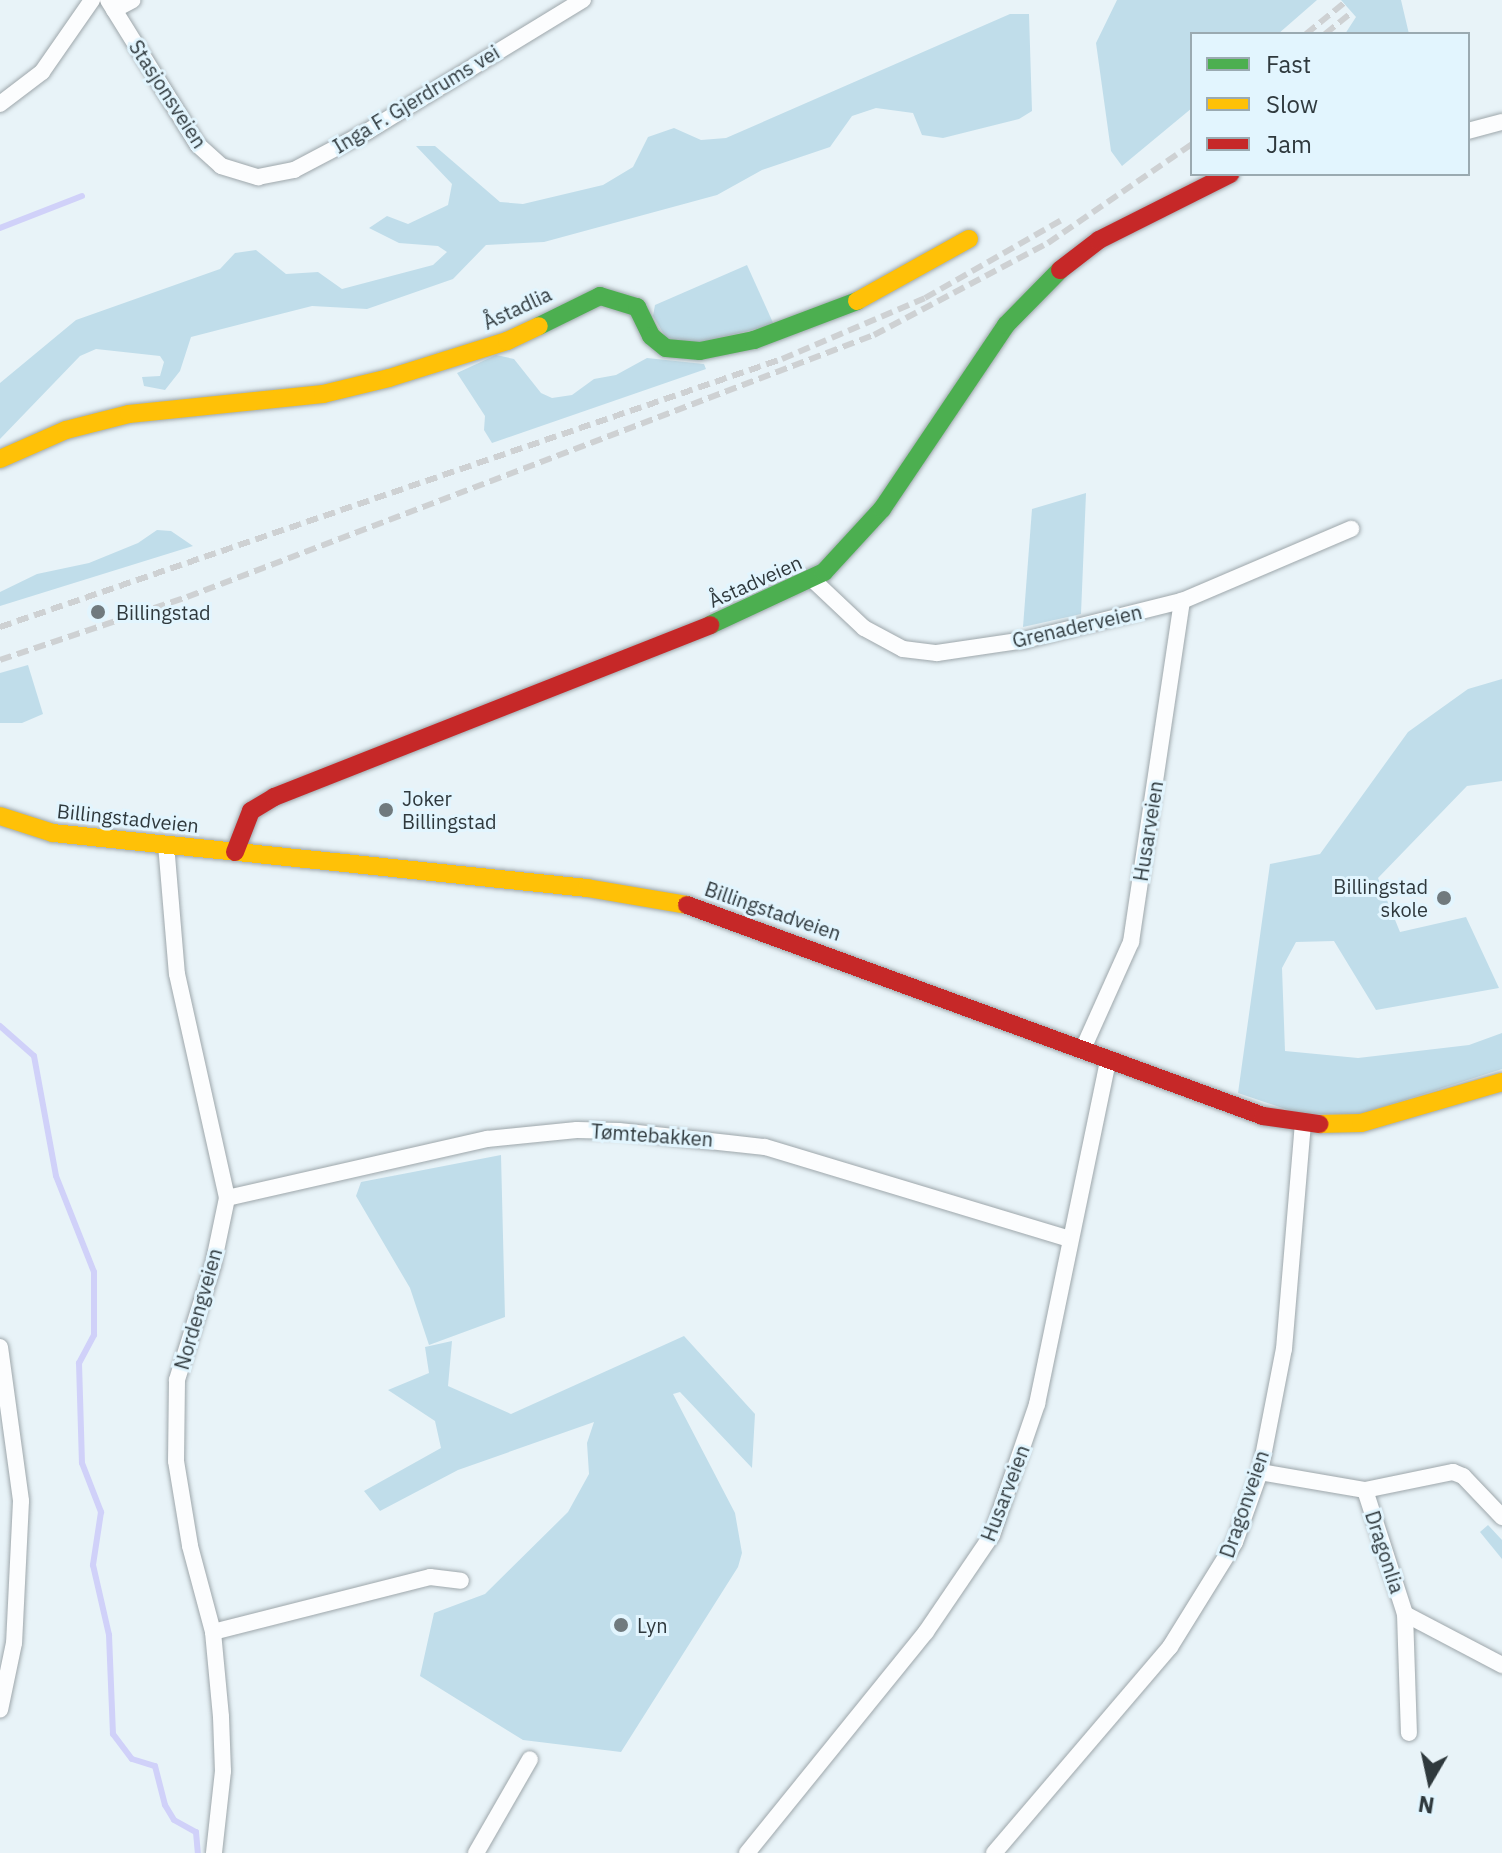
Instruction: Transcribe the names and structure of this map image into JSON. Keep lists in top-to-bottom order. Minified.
{"streets":{"street":["Stasjonsveien","Inga F. Gjerdrums vei","Åstadlia","Åstadveien","Grenaderveien","Billingstadveien","Husarveien","Tømtebakken","Nordengveien","Dragonveien","Dragonlia"]},"crossings":[["Stasjonsveien","Inga F. Gjerdrums vei"],["Åstadveien","Grenaderveien"],["Åstadveien","Billingstadveien"],["Grenaderveien","Husarveien"],["Billingstadveien","Husarveien"],["Billingstadveien","Nordengveien"],["Billingstadveien","Dragonveien"],["Husarveien","Tømtebakken"],["Tømtebakken","Nordengveien"],["Dragonveien","Dragonlia"]],"places":["Billingstad","Joker Billingstad","Billingstad skole","Lyn"],"legend":["Fast","Slow","Jam"],"north":"bottom"}
